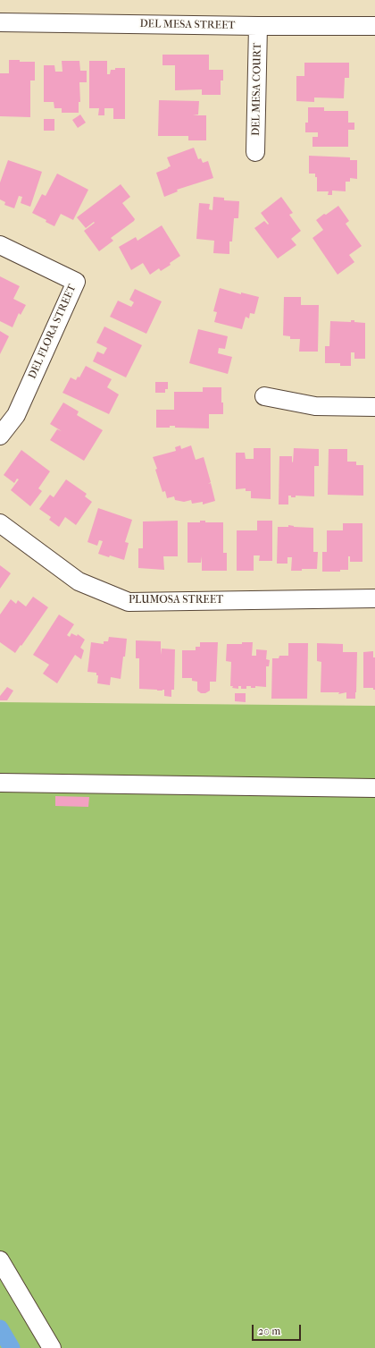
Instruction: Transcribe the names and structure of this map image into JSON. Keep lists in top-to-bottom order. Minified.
{"streets":{"street":["DEL MESA STREET","DEL MESA COURT","DEL FLORA STREET","PLUMOSA STREET"]},"crossings":[["DEL MESA STREET","DEL MESA COURT"]],"scale_bar":"20 m"}
